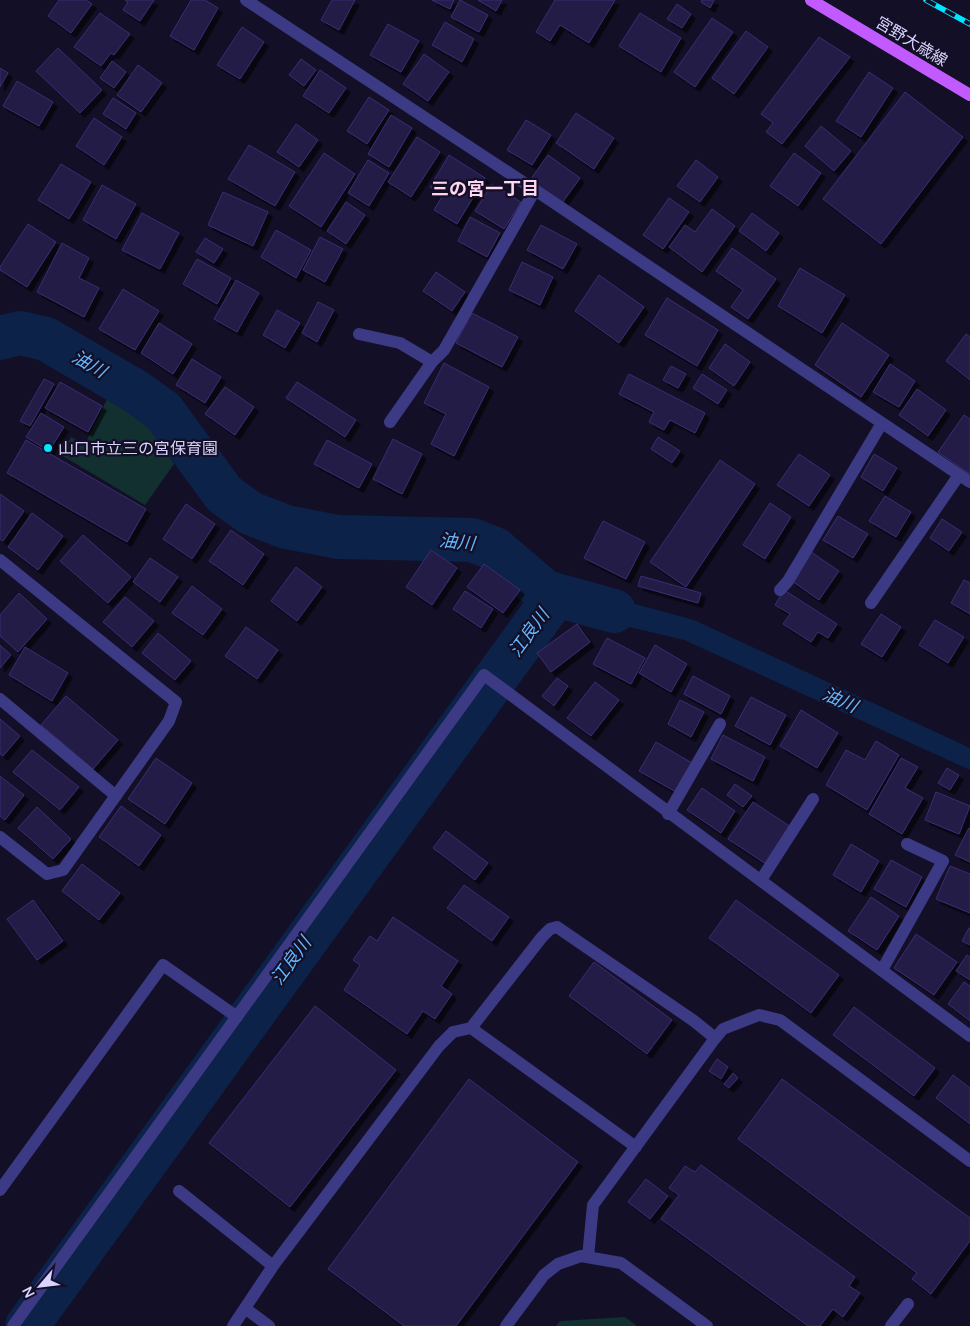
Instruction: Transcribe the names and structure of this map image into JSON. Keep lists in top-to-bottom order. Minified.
{"streets":{"main road":["宮野大歳線"]},"districts":["三の宮一丁目"],"water":["油川","江良川"],"places":["山口市立三の宮保育園"],"north":"bottom left"}
